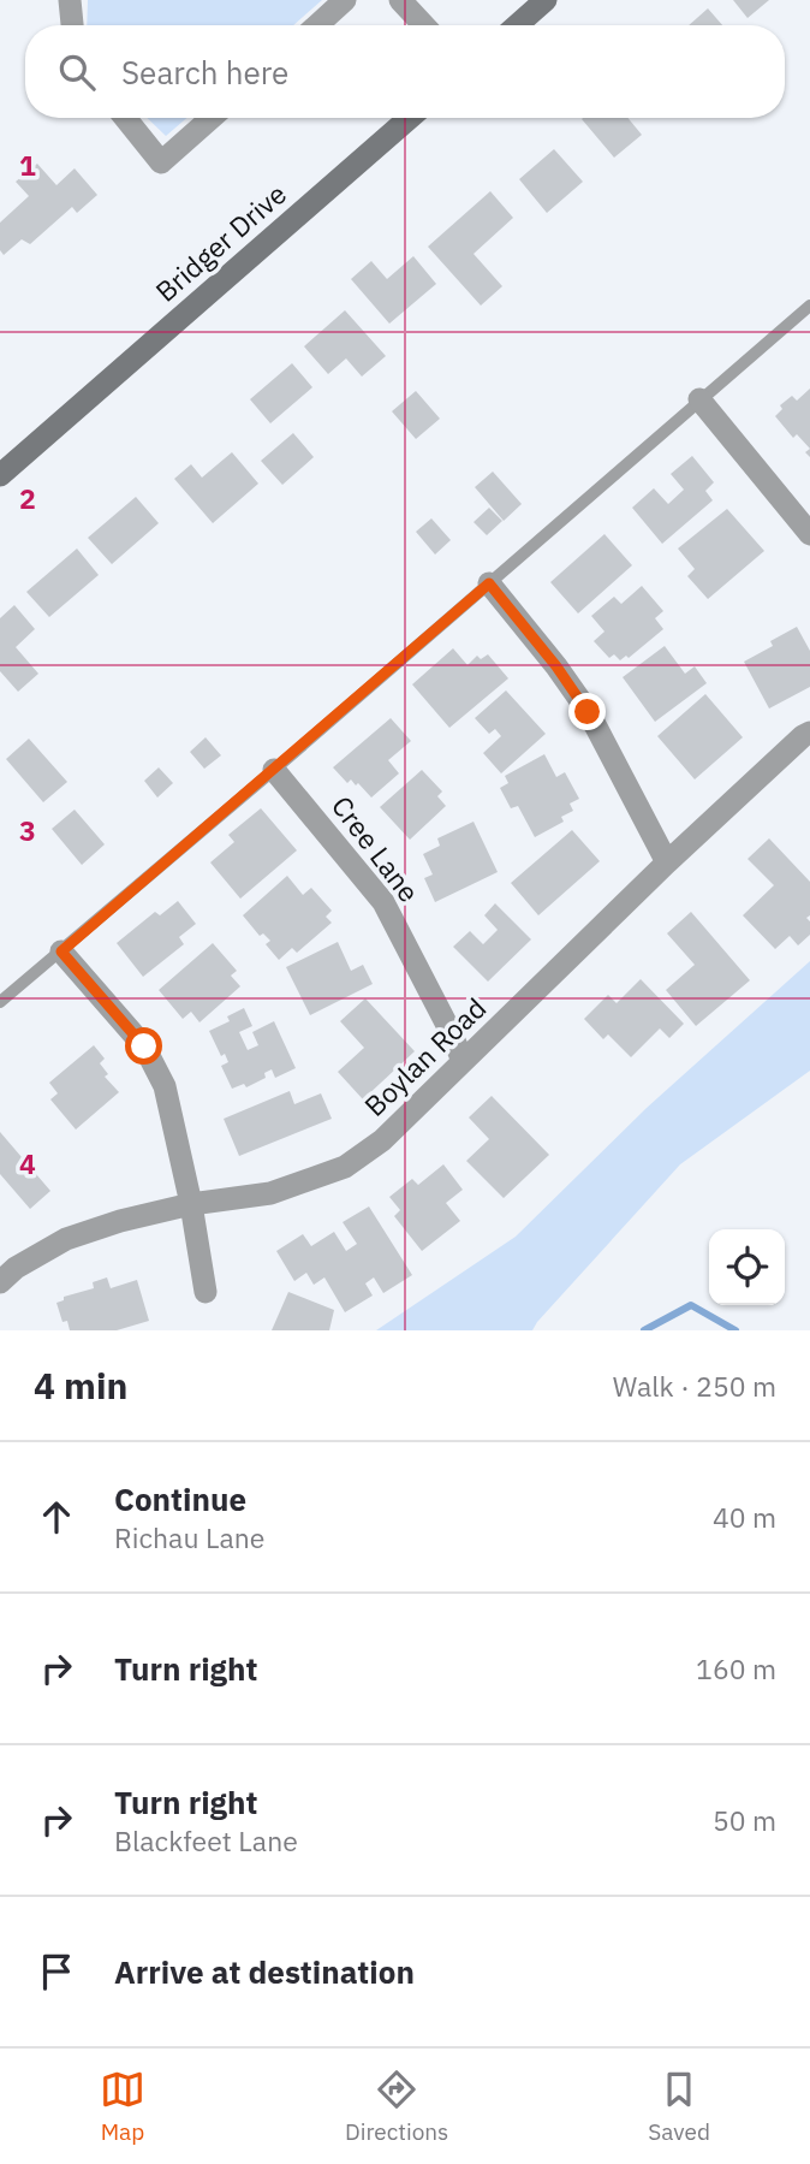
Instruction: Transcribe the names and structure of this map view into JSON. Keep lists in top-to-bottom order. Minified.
{"streets":{"main road":["Bridger Drive"],"street":["Cree Lane","Boylan Road"]},"crossings":[["Cree Lane","Boylan Road"]],"page":{"search":"Search here","heading":["4 min","Walk · 250 m"],"list":[["Continue","Richau Lane","40 m"],["Turn right","160 m"],["Turn right","Blackfeet Lane","50 m"],"Arrive at destination"],"nav":["Map","Directions","Saved"]},"grid":{"rows":["1","2","3","4"]}}
